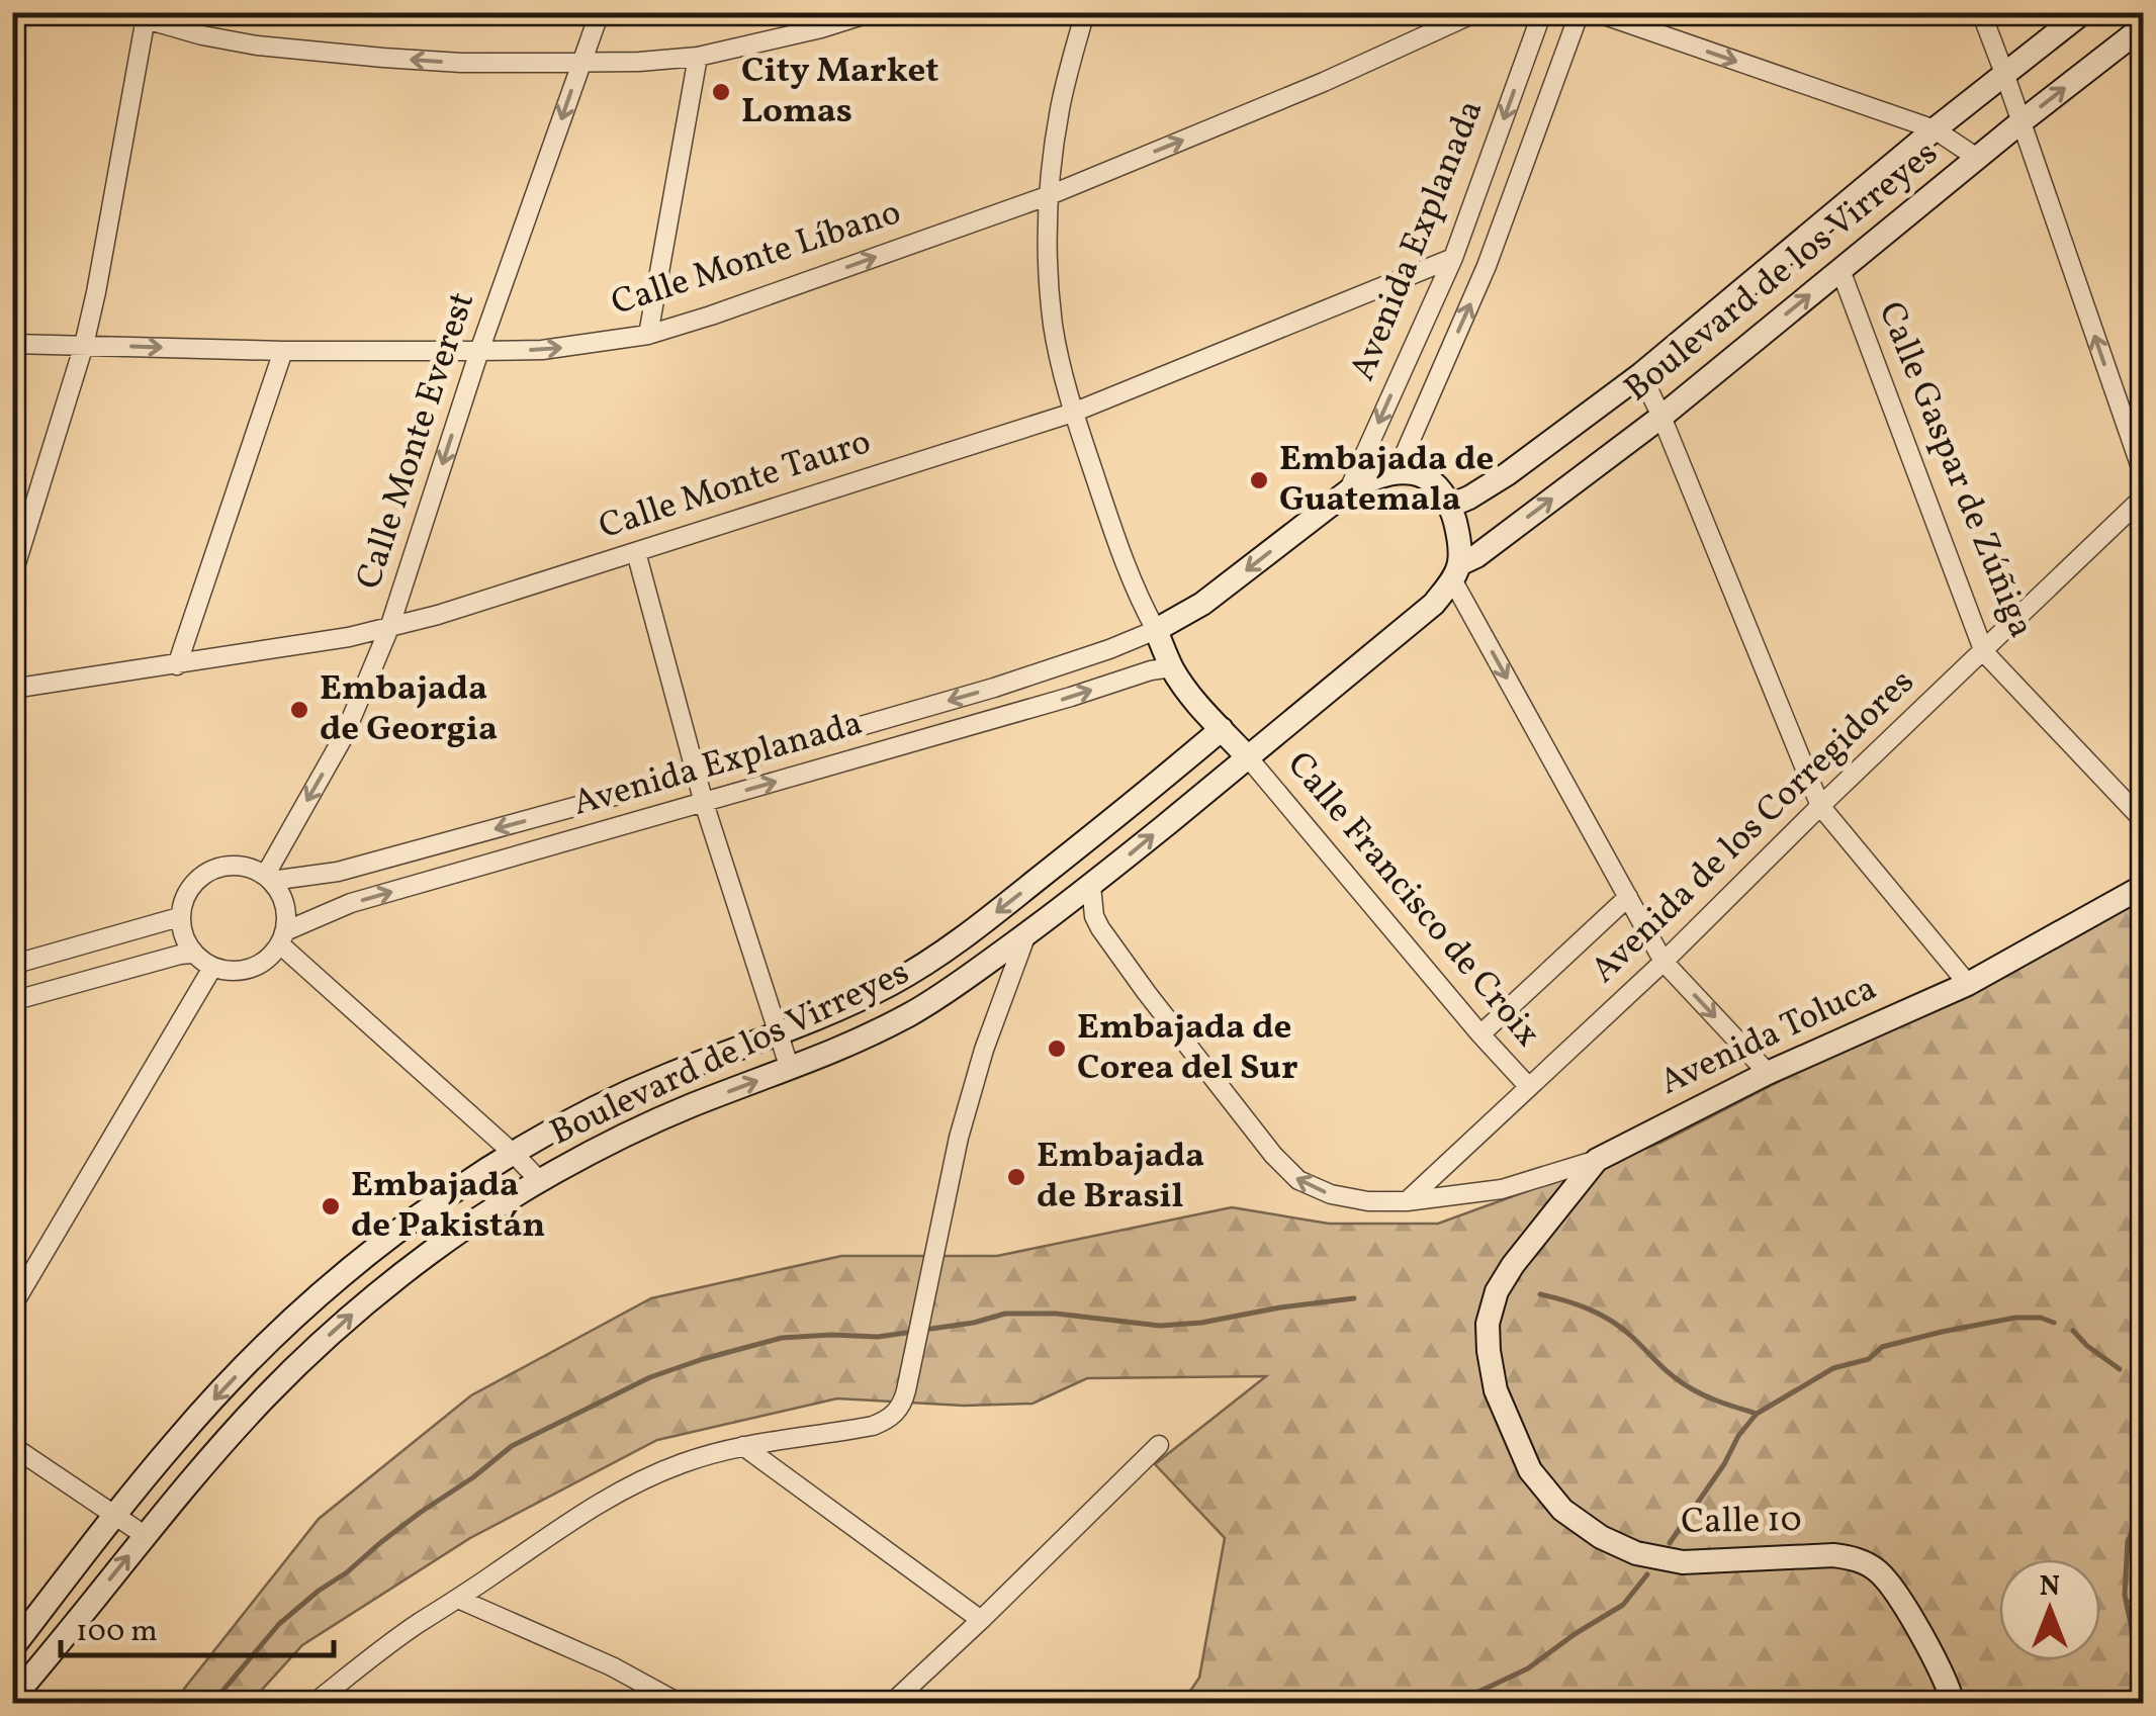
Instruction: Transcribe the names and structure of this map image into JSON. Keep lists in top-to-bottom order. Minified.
{"streets":{"street":["Avenida Explanada","Calle Monte Líbano","Boulevard de los Virreyes","Calle Monte Everest","Calle Gaspar de Zúñiga","Calle Monte Tauro","Avenida de los Corregidores","Calle Francisco de Croix","Avenida Toluca","Calle 10"]},"crossings":[["Avenida Explanada","Calle Monte Everest"],["Avenida Explanada","Calle Monte Tauro"],["Calle Monte Líbano","Calle Monte Everest"],["Boulevard de los Virreyes","Calle Gaspar de Zúñiga"],["Boulevard de los Virreyes","Calle Francisco de Croix"],["Boulevard de los Virreyes","Avenida Toluca"],["Calle Monte Everest","Calle Monte Tauro"],["Calle Gaspar de Zúñiga","Avenida de los Corregidores"],["Avenida de los Corregidores","Calle Francisco de Croix"],["Avenida de los Corregidores","Avenida Toluca"],["Avenida Toluca","Calle 10"]],"one_way":["Calle Monte Líbano","Calle Monte Everest"],"places":["City Market Lomas","Embajada de Guatemala","Embajada de Georgia","Embajada de Corea del Sur","Embajada de Brasil","Embajada de Pakistán"],"scale_bar":"100 m","north":"top"}
